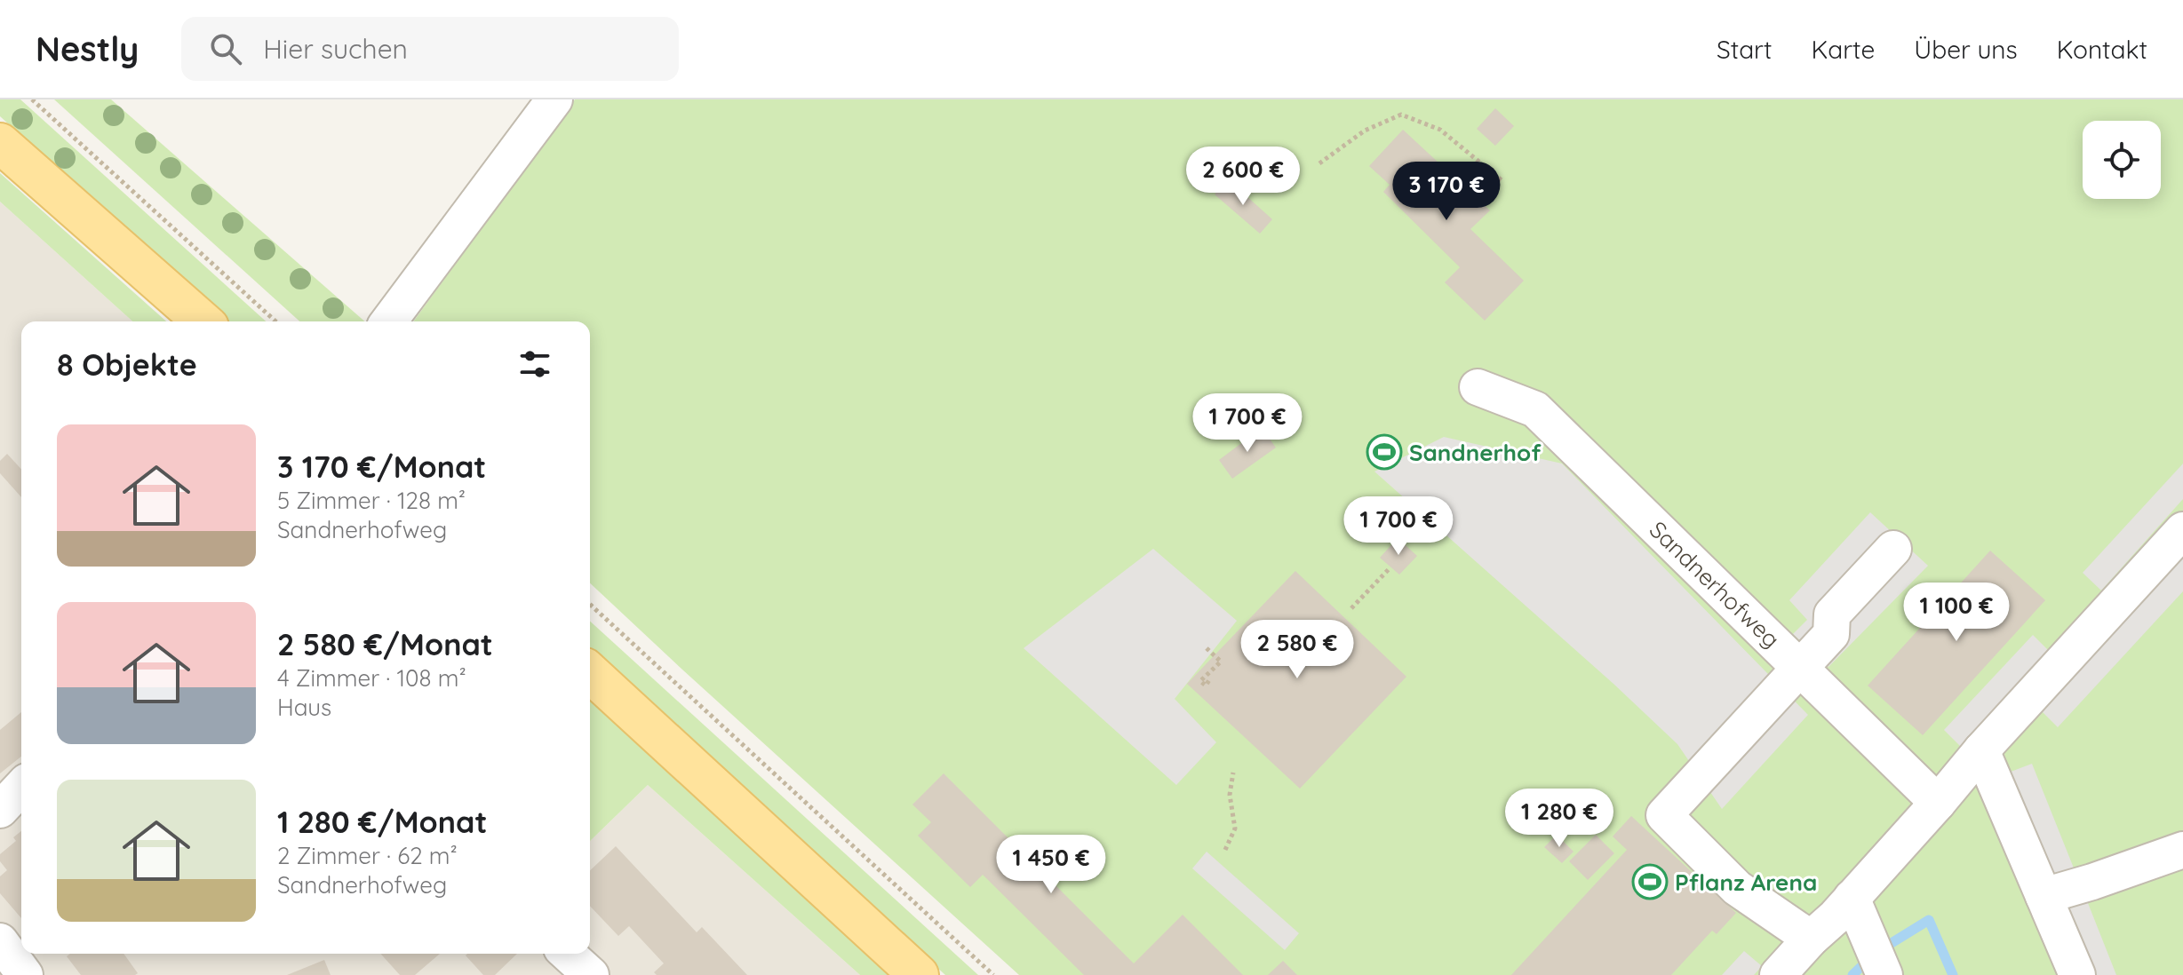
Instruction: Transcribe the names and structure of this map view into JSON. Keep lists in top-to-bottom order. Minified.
{"streets":{"street":["Sandnerhofweg"]},"places":{"sports":["Sandnerhof","Pflanz Arena"]},"page":{"header":"Nestly","search":"Hier suchen","nav":["Start","Karte","Über uns","Kontakt"],"price":["2 600 €","3 170 €","1 700 €","1 700 €","1 100 €","2 580 €","1 280 €","1 450 €"],"heading":"8 Objekte","list":[{"name":"3 170 €/Monat","note":"5 Zimmer · 128 m² · Sandnerhofweg"},{"name":"2 580 €/Monat","note":"4 Zimmer · 108 m² · Haus"},{"name":"1 280 €/Monat","note":"2 Zimmer · 62 m² · Sandnerhofweg"}]}}
